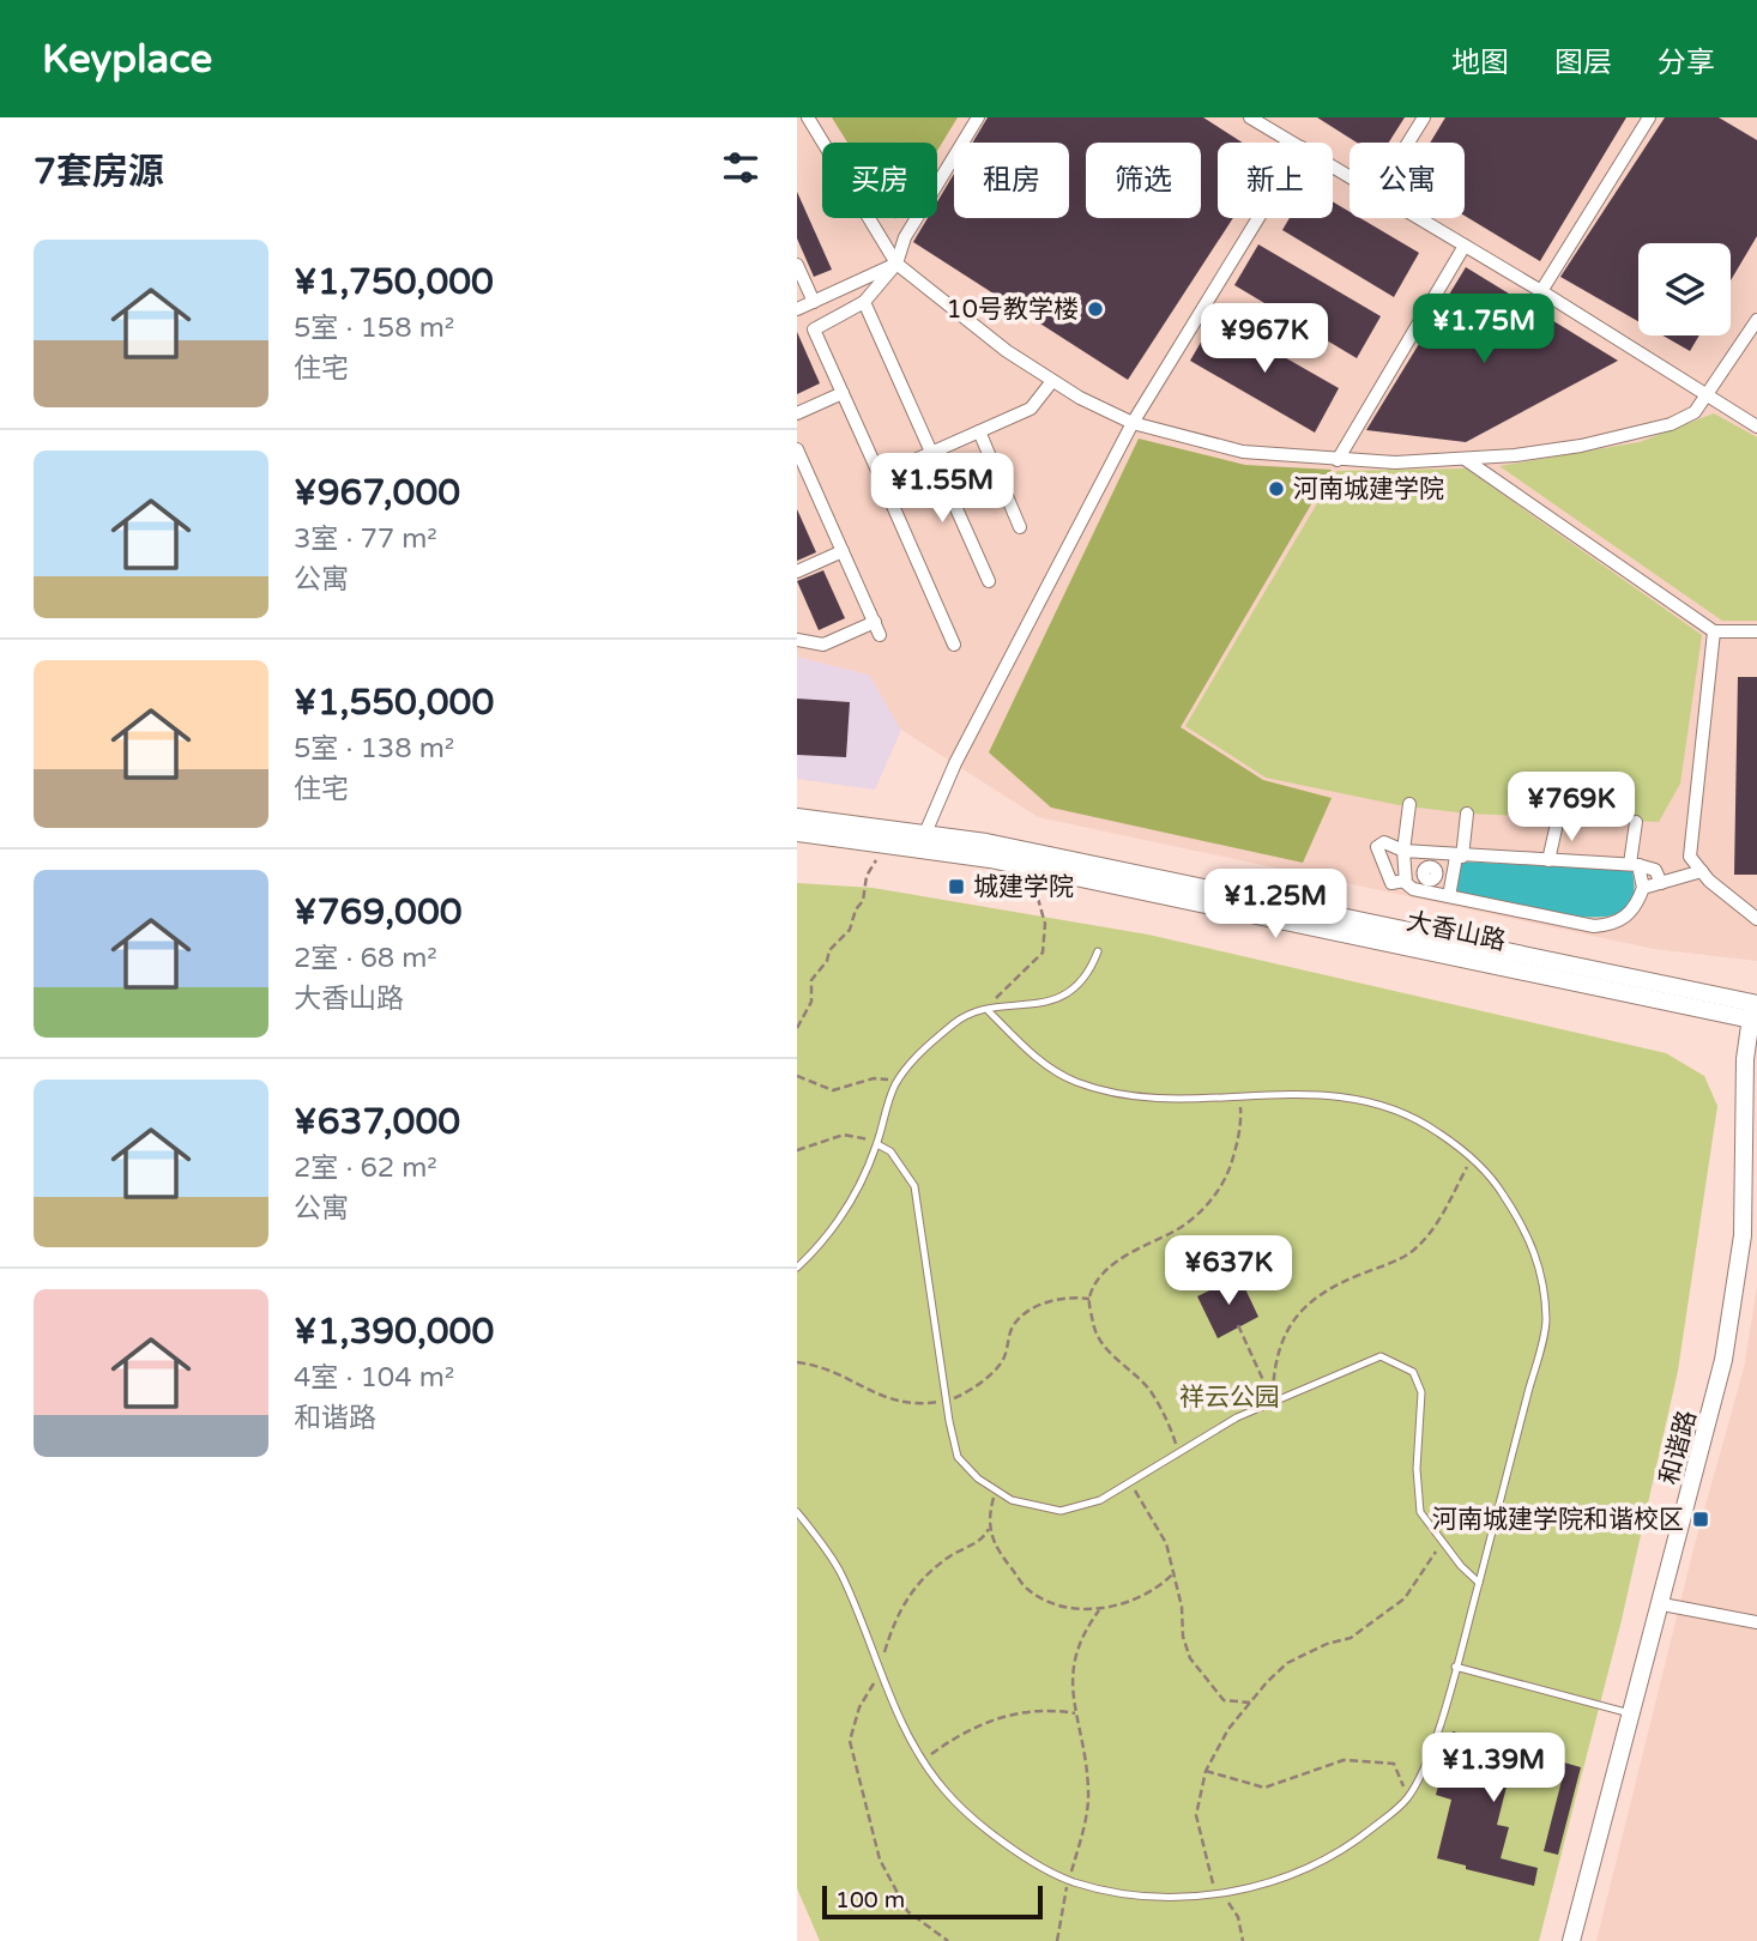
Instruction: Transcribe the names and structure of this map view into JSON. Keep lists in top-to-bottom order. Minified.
{"streets":{"main road":["大香山路","和谐路"]},"crossings":[["大香山路","和谐路"]],"parks":["祥云公园"],"places":{"other":["10号教学楼","河南城建学院"],"transit":["城建学院","河南城建学院和谐校区"]},"scale_bar":"100 m","page":{"header":"Keyplace","nav":["地图","图层","分享"],"heading":"7套房源","chip":["买房","租房","筛选","新上","公寓"],"list":[{"name":"¥1,750,000","note":"5室 · 158 m² · 住宅"},{"name":"¥967,000","note":"3室 · 77 m² · 公寓"},{"name":"¥1,550,000","note":"5室 · 138 m² · 住宅"},{"name":"¥769,000","note":"2室 · 68 m² · 大香山路"},{"name":"¥637,000","note":"2室 · 62 m² · 公寓"},{"name":"¥1,390,000","note":"4室 · 104 m² · 和谐路"}],"price":["¥1.75M","¥967K","¥1.55M","¥769K","¥1.25M","¥637K","¥1.39M"],"scale":"100 m"}}
